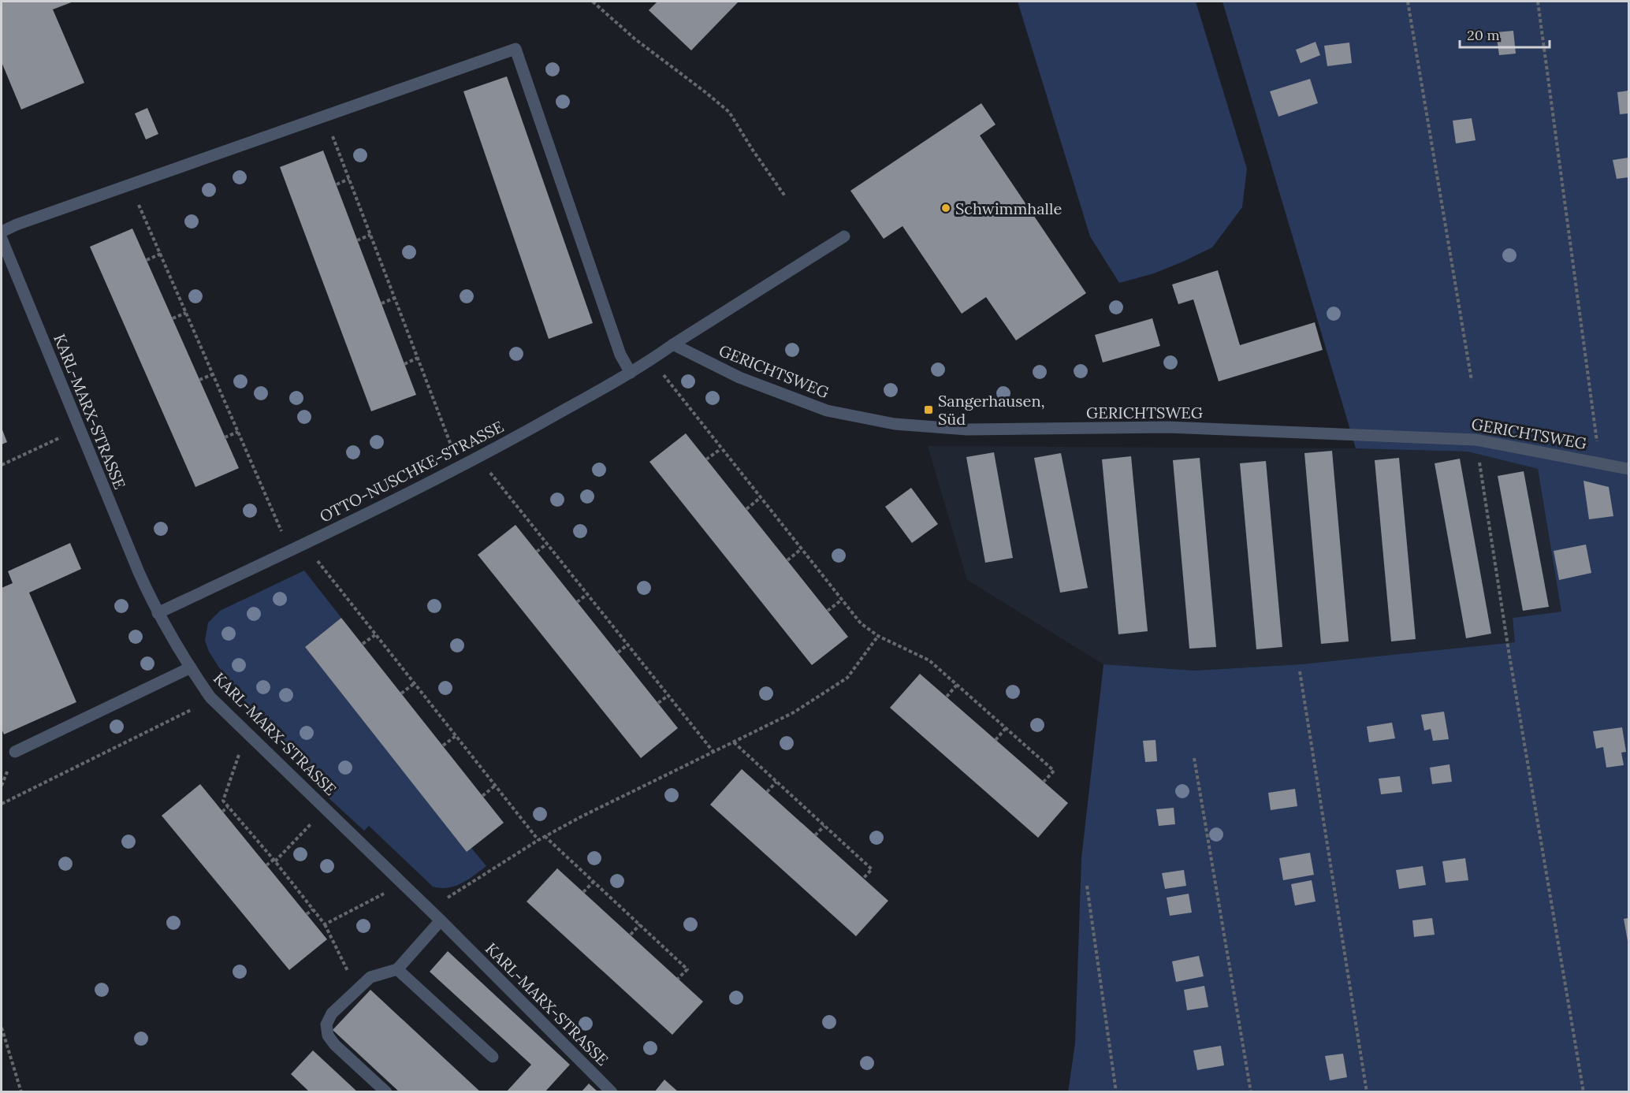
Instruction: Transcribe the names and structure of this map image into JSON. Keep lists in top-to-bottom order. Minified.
{"streets":{"street":["GERICHTSWEG","KARL-MARX-STRASSE","OTTO-NUSCHKE-STRASSE"]},"crossings":[["GERICHTSWEG","OTTO-NUSCHKE-STRASSE"],["KARL-MARX-STRASSE","OTTO-NUSCHKE-STRASSE"]],"places":{"other":["Schwimmhalle"],"transit":["Sangerhausen, Süd"]},"scale_bar":"20 m"}
